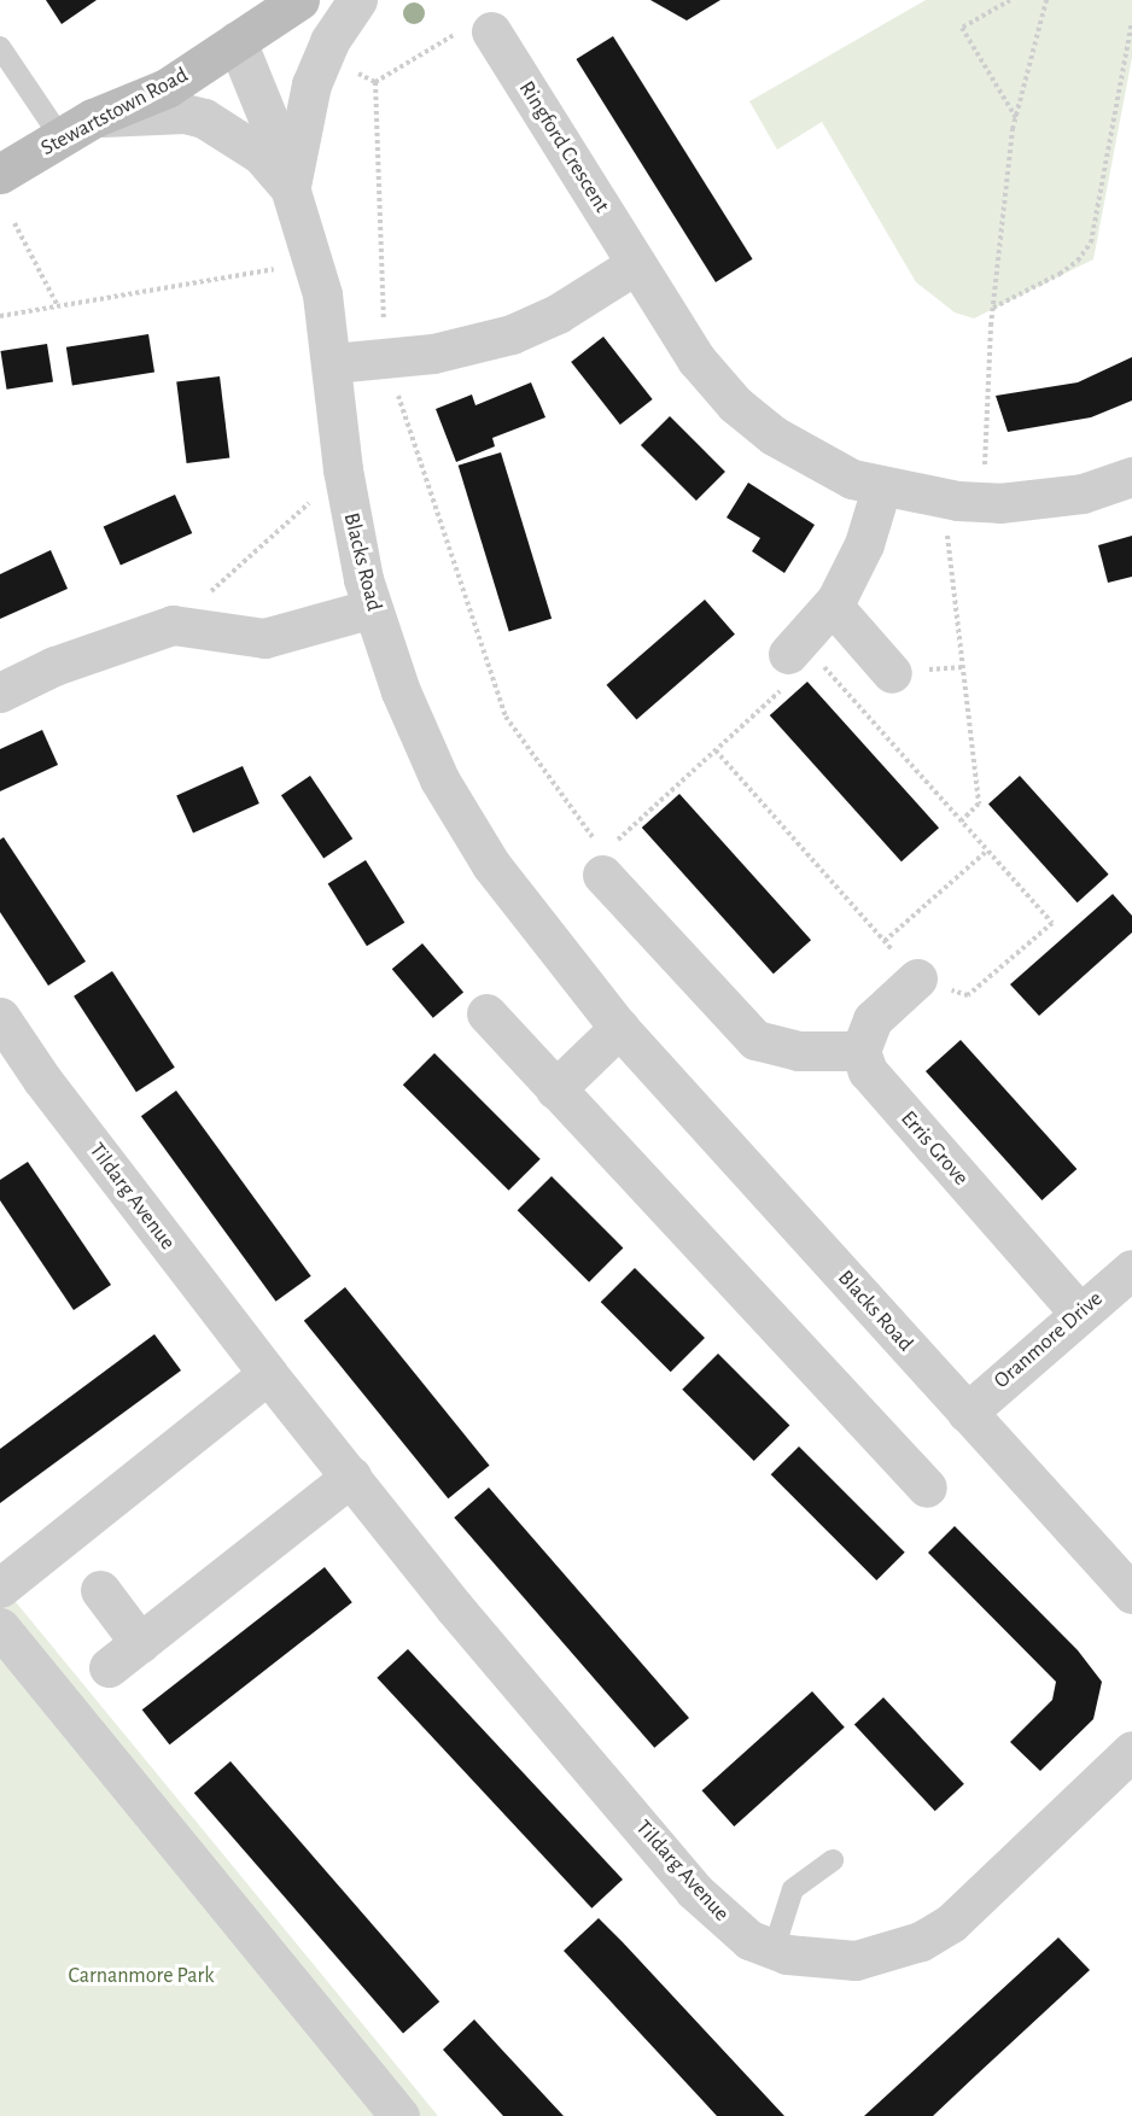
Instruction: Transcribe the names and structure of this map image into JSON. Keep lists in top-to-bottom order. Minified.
{"streets":{"main road":["Stewartstown Road"],"street":["Ringford Crescent","Blacks Road","Erris Grove","Tildarg Avenue","Oranmore Drive"]},"crossings":[["Stewartstown Road","Blacks Road"],["Blacks Road","Oranmore Drive"],["Erris Grove","Oranmore Drive"]],"parks":["Carnanmore Park"]}
